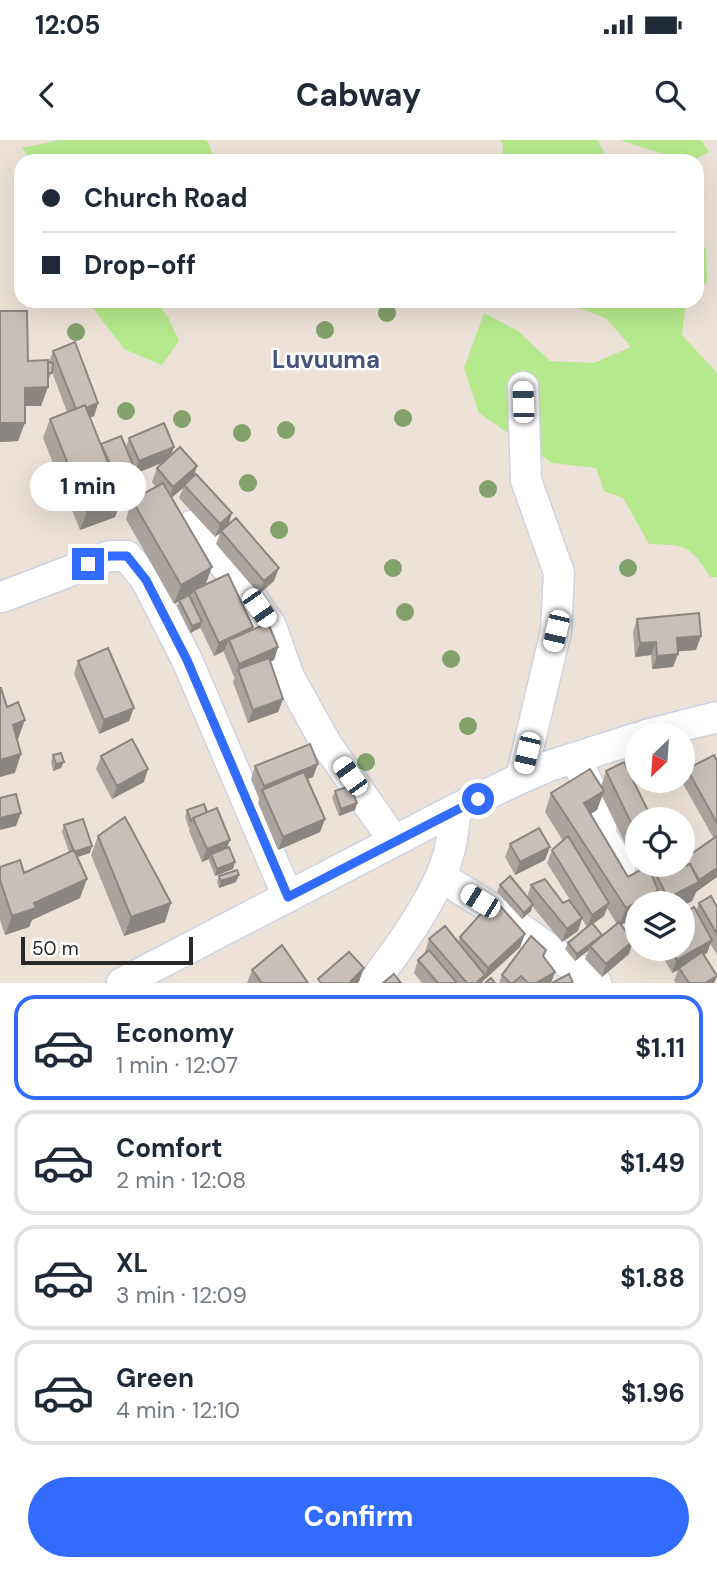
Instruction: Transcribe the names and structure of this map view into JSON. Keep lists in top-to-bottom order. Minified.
{"districts":["Luvuuma"],"scale_bar":"50 m","north":"bottom left","page":{"status":"12:05","header":"Cabway","banner":["Church Road","Drop-off"],"bubble":"1 min","scale":"50 m","list":[{"name":"Economy","note":"1 min · 12:07","value":"$1.11"},{"name":"Comfort","note":"2 min · 12:08","value":"$1.49"},{"name":"XL","note":"3 min · 12:09","value":"$1.88"},{"name":"Green","note":"4 min · 12:10","value":"$1.96"}],"buttons":"Confirm"}}
